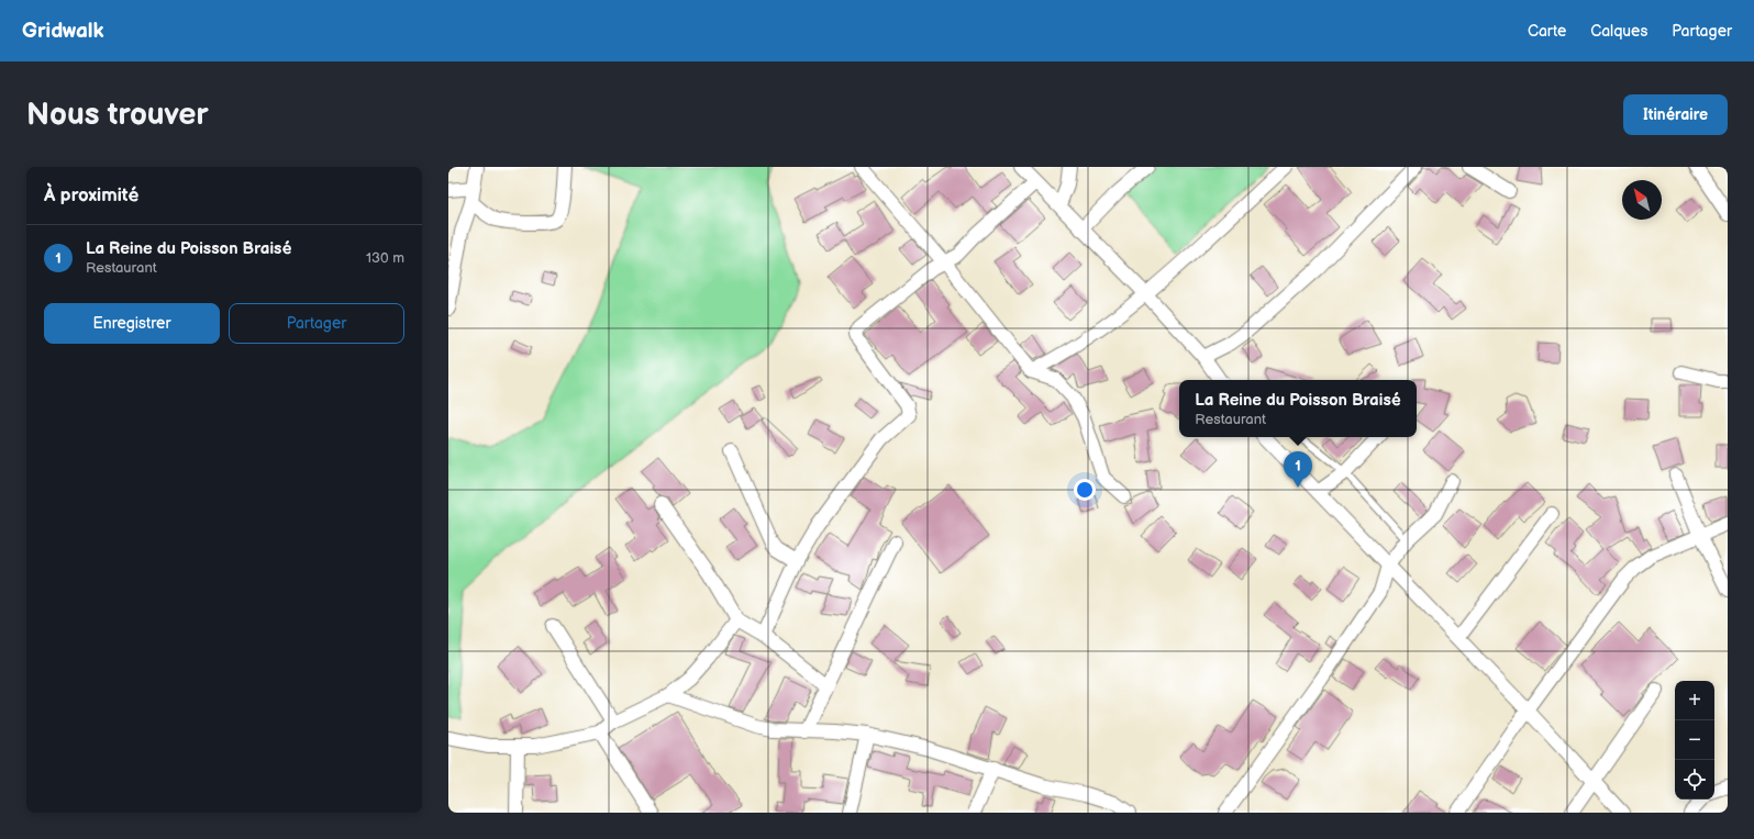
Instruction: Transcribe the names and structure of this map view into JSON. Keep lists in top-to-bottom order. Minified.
{"north":"top left","page":{"header":"Gridwalk","nav":["Carte","Calques","Partager"],"buttons":["Itinéraire",["Enregistrer","Partager"]],"title":"Nous trouver","heading":"À proximité","list":[{"mark":"1","name":"La Reine du Poisson Braisé","note":"Restaurant","value":"130 m"}],"popup":["La Reine du Poisson Braisé","Restaurant"],"pins":"1","map_buttons":["+","−"]}}
